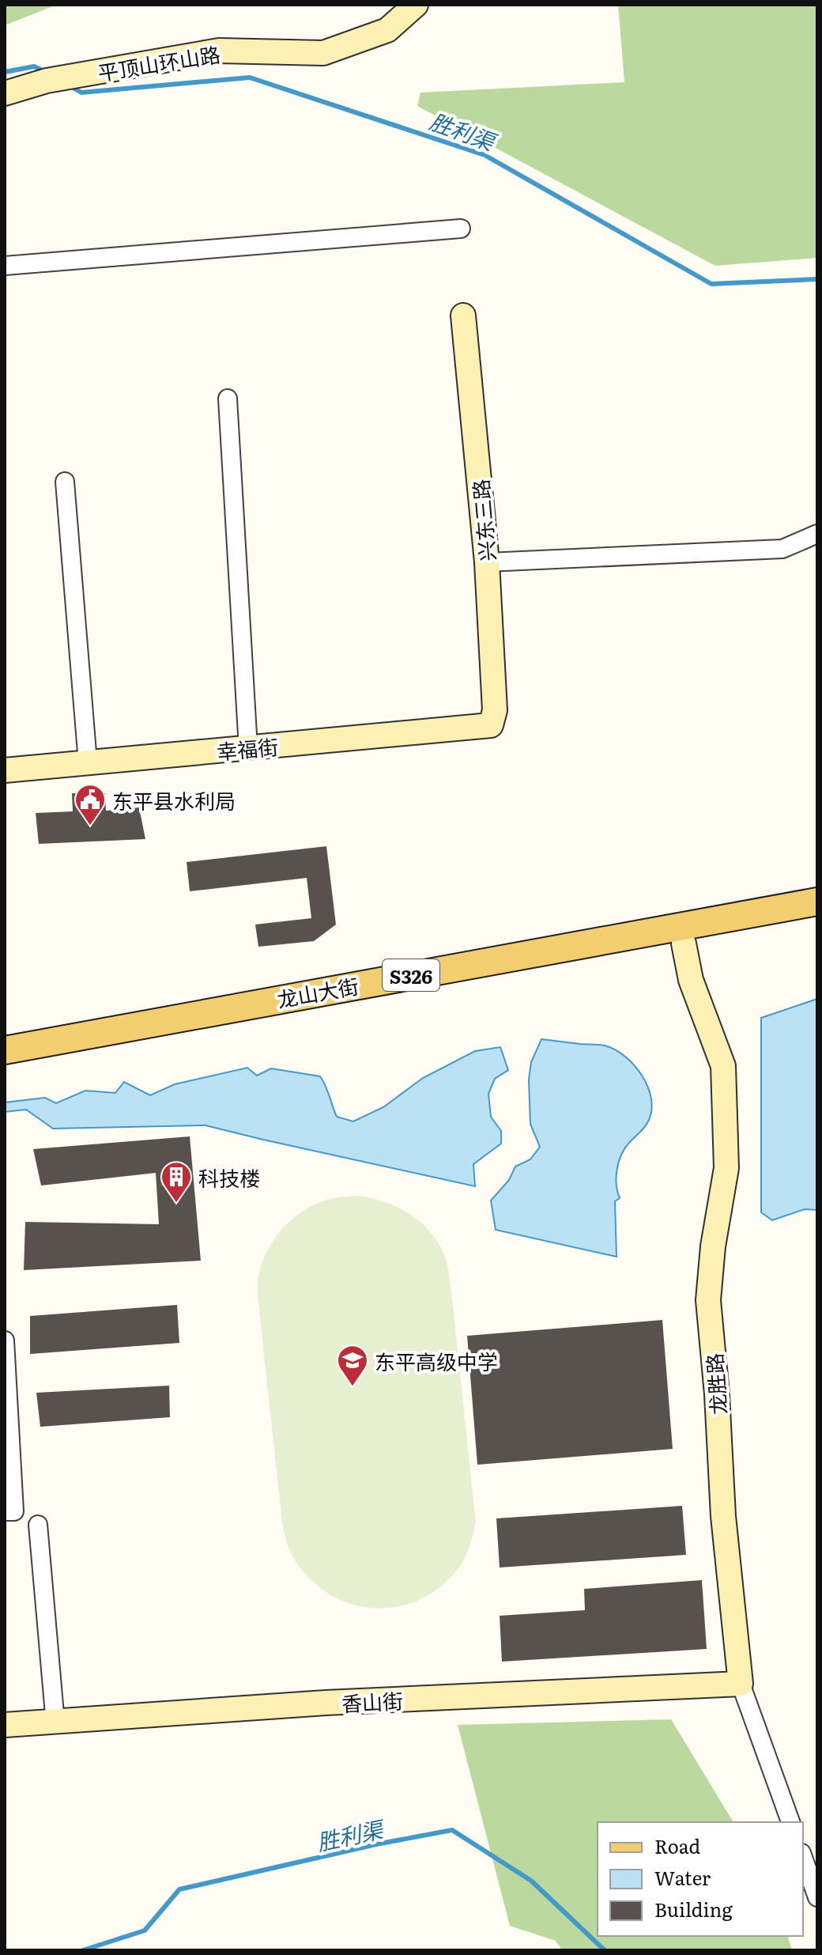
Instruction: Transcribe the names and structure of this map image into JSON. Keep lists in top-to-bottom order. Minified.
{"streets":{"main road":["S326","龙山大街"],"street":["平顶山环山路","兴东三路","幸福街","龙胜路","香山街"]},"crossings":[["兴东三路","幸福街"],["龙山大街","龙胜路"],["龙胜路","香山街"]],"water":["胜利渠"],"places":{"public building":["东平县水利局"],"building":["科技楼"],"school or university":["东平高级中学"]},"legend":["Road","Water","Building"]}
